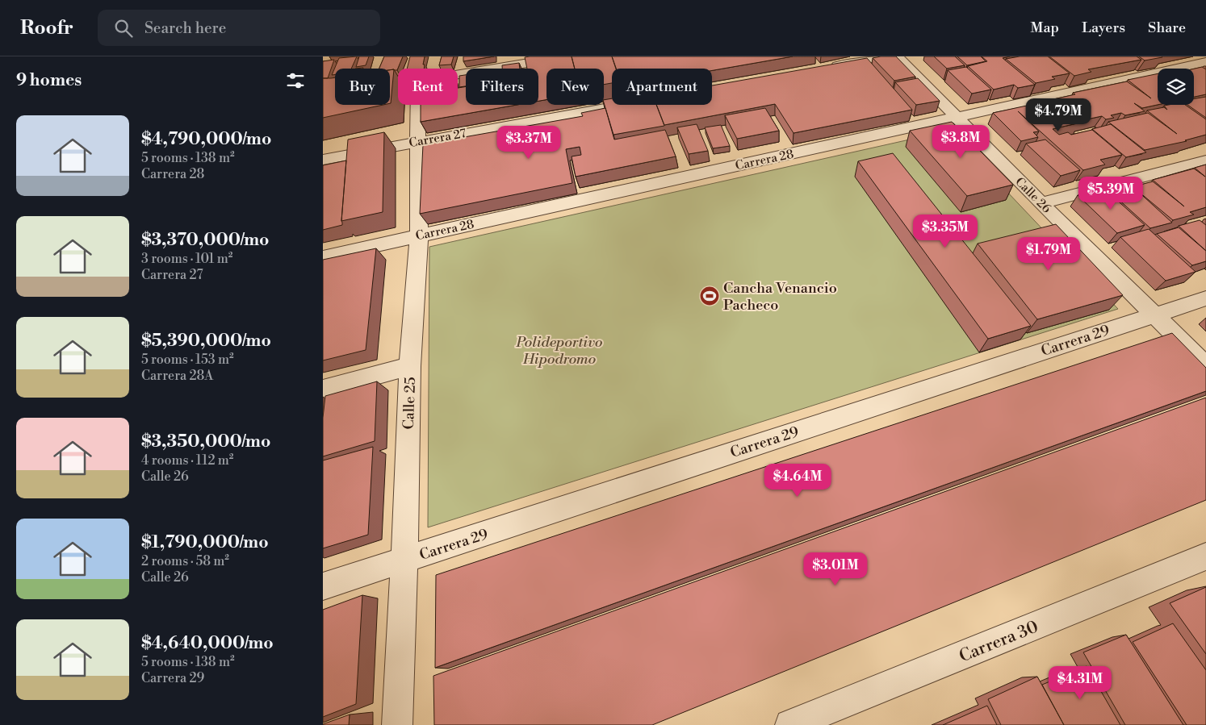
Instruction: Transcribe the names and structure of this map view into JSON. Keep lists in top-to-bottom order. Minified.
{"streets":{"street":["Carrera 27","Carrera 28","Calle 26","Carrera 29","Calle 25","Carrera 30"]},"crossings":[["Carrera 27","Calle 25"],["Carrera 28","Calle 26"],["Carrera 28","Calle 25"],["Calle 26","Carrera 29"],["Carrera 29","Calle 25"]],"parks":["Polideportivo Hipodromo"],"places":{"sports":["Cancha Venancio Pacheco"]},"page":{"header":"Roofr","search":"Search here","nav":["Map","Layers","Share"],"heading":"9 homes","chip":["Buy","Rent","Filters","New","Apartment"],"price":["$4.79M","$3.8M","$3.37M","$5.39M","$3.35M","$1.79M","$4.64M","$3.01M","$4.31M"],"list":[{"name":"$4,790,000/mo","note":"5 rooms · 138 m² · Carrera 28"},{"name":"$3,370,000/mo","note":"3 rooms · 101 m² · Carrera 27"},{"name":"$5,390,000/mo","note":"5 rooms · 153 m² · Carrera 28A"},{"name":"$3,350,000/mo","note":"4 rooms · 112 m² · Calle 26"},{"name":"$1,790,000/mo","note":"2 rooms · 58 m² · Calle 26"},{"name":"$4,640,000/mo","note":"5 rooms · 138 m² · Carrera 29"}]}}
